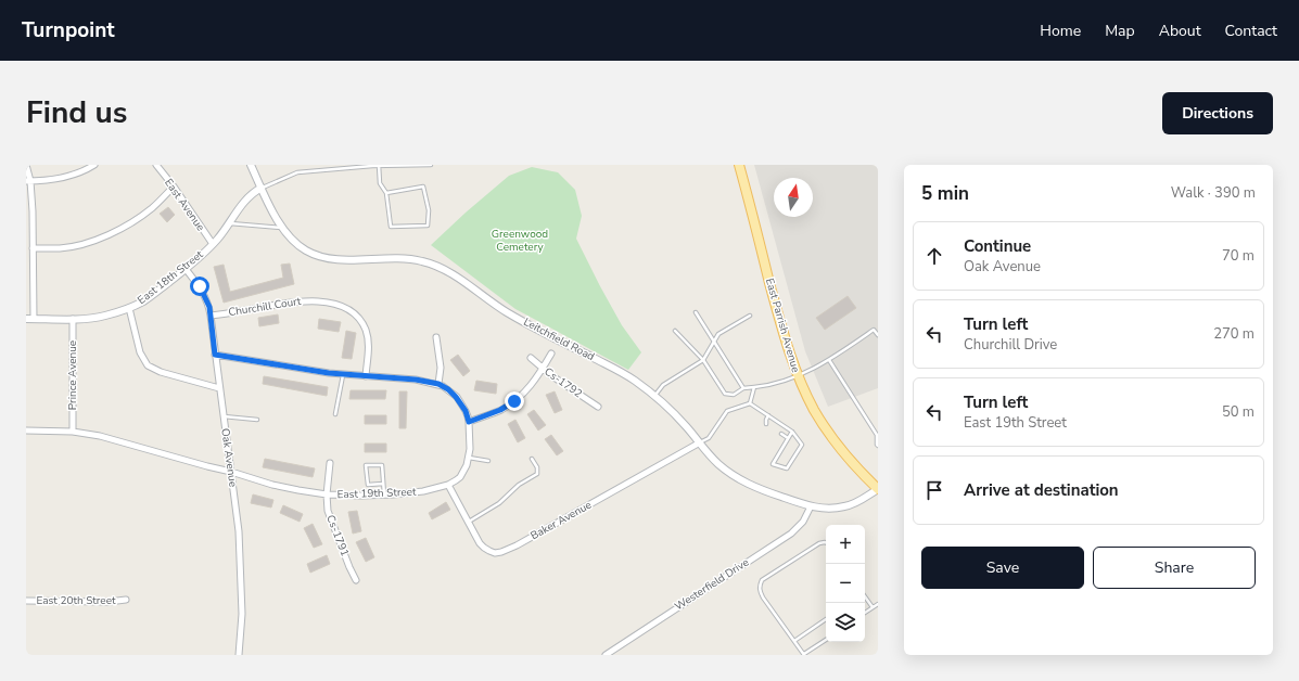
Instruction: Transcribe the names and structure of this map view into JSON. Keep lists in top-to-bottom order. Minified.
{"streets":{"main road":["East Parrish Avenue"],"street":["East Avenue","East 18th Street","Churchill Court","Leitchfield Road","Prince Avenue","Cs-1792","Oak Avenue","East 19th Street","Baker Avenue","Cs-1791","Westerfield Drive","East 20th Street"]},"crossings":[["East Avenue","East 18th Street"],["East 18th Street","Leitchfield Road"],["East 18th Street","Prince Avenue"],["East 18th Street","Oak Avenue"],["Churchill Court","Oak Avenue"],["East Parrish Avenue","Leitchfield Road"],["Leitchfield Road","Baker Avenue"],["Leitchfield Road","Westerfield Drive"],["Prince Avenue","East 19th Street"],["Oak Avenue","East 19th Street"],["East 19th Street","Baker Avenue"],["East 19th Street","Cs-1791"]],"parks":["Greenwood Cemetery"],"north":"top","page":{"header":"Turnpoint","nav":["Home","Map","About","Contact"],"title":"Find us","buttons":["Directions",["Save","Share"]],"heading":["5 min","Walk · 390 m"],"list":[["Continue","Oak Avenue","70 m"],["Turn left","Churchill Drive","270 m"],["Turn left","East 19th Street","50 m"],"Arrive at destination"],"map_buttons":["+","−"]}}
